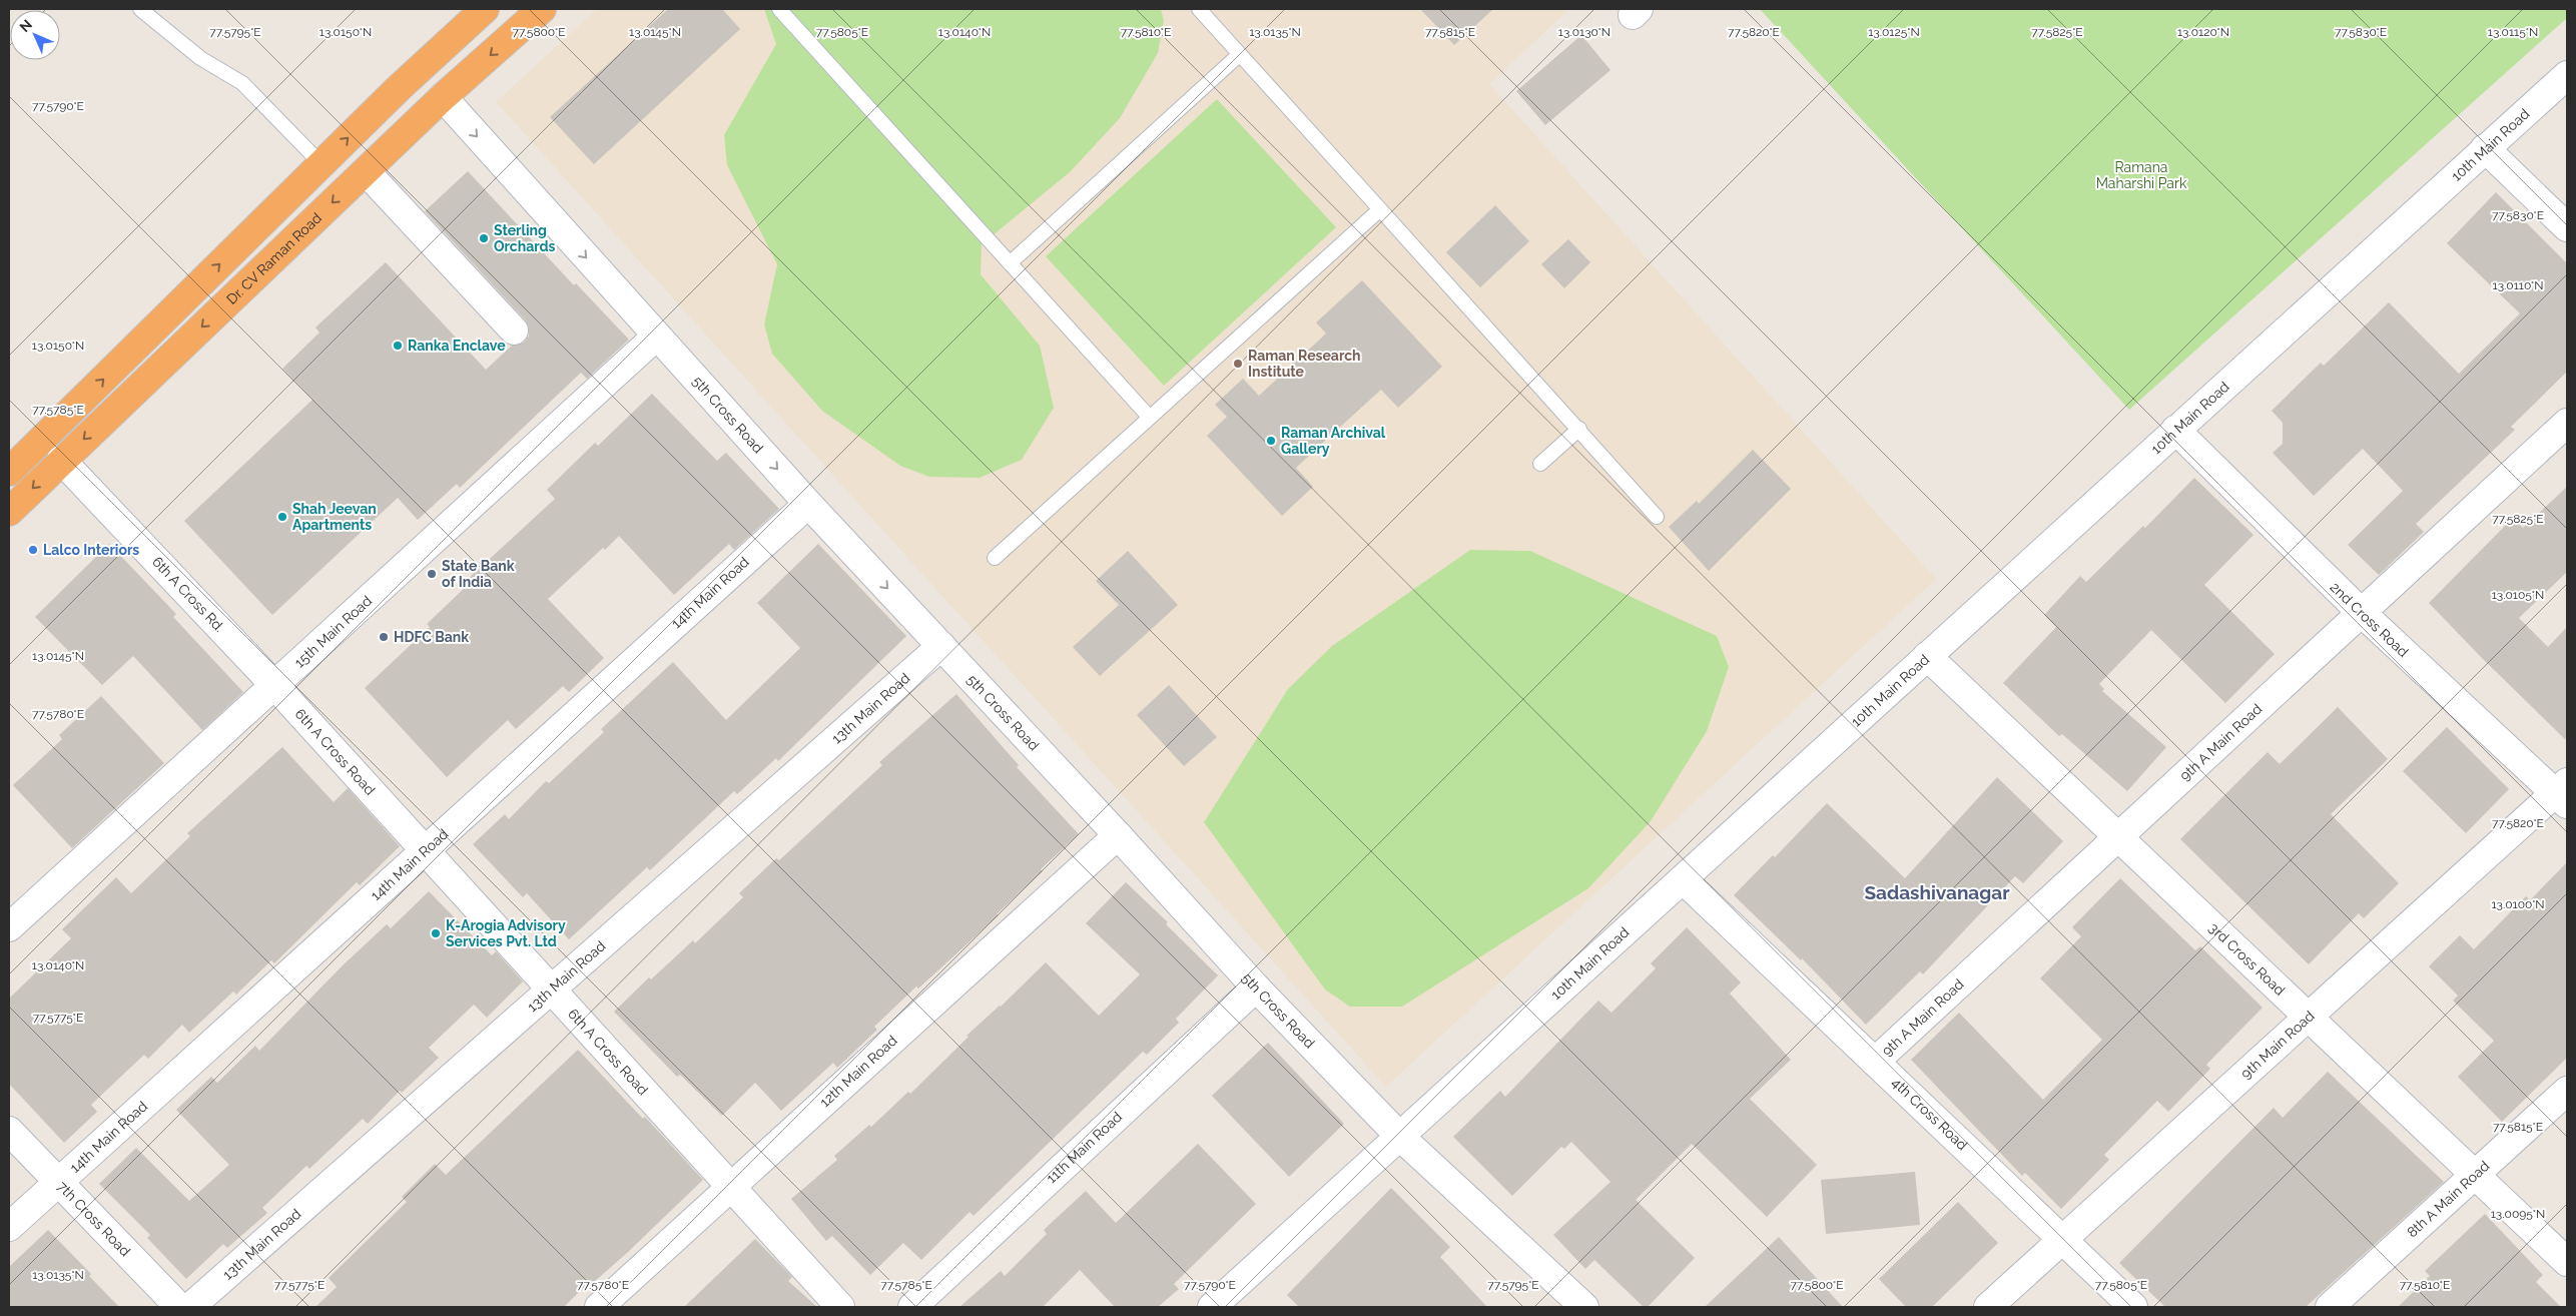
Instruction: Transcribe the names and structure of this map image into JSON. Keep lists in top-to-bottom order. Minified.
{"streets":{"highway":["Dr. CV Raman Road"],"street":["10th Main Road","5th Cross Road","14th Main Road","6th A Cross Rd.","2nd Cross Road","15th Main Road","13th Main Road","9th A Main Road","6th A Cross Road","3rd Cross Road","9th Main Road","12th Main Road","4th Cross Road","11th Main Road","8th A Main Road","7th Cross Road"]},"crossings":[["10th Main Road","5th Cross Road"],["10th Main Road","2nd Cross Road"],["10th Main Road","3rd Cross Road"],["10th Main Road","4th Cross Road"],["Dr. CV Raman Road","5th Cross Road"],["Dr. CV Raman Road","6th A Cross Rd."],["5th Cross Road","14th Main Road"],["5th Cross Road","15th Main Road"],["5th Cross Road","13th Main Road"],["5th Cross Road","12th Main Road"],["5th Cross Road","11th Main Road"],["14th Main Road","6th A Cross Road"],["14th Main Road","7th Cross Road"],["6th A Cross Rd.","15th Main Road"],["6th A Cross Rd.","6th A Cross Road"],["2nd Cross Road","9th A Main Road"],["2nd Cross Road","9th Main Road"],["15th Main Road","6th A Cross Road"],["13th Main Road","6th A Cross Road"],["9th A Main Road","3rd Cross Road"],["9th A Main Road","4th Cross Road"],["6th A Cross Road","12th Main Road"],["3rd Cross Road","9th Main Road"],["3rd Cross Road","8th A Main Road"],["9th Main Road","4th Cross Road"]],"one_way":["5th Cross Road"],"districts":["Sadashivanagar"],"parks":["Ramana Maharshi Park"],"places":["Sterling Orchards","Ranka Enclave","Raman Research Institute","Raman Archival Gallery","Shah Jeevan Apartments","Lalco Interiors","State Bank of India","HDFC Bank","K-Arogia Advisory Services Pvt. Ltd"],"north":"top left","coordinates":["77.5815°E","77.5825°E","77.5795°E","13.0150°N","77.5800°E","13.0145°N","77.5805°E","13.0140°N","77.5810°E","13.0130°N","77.5820°E","13.0125°N","77.5830°E","13.0115°N","13.0135°N","13.0120°N","77.5790°E","13.0110°N","77.5785°E","13.0105°N","77.5780°E","13.0100°N","77.5775°E","13.0095°N"]}
